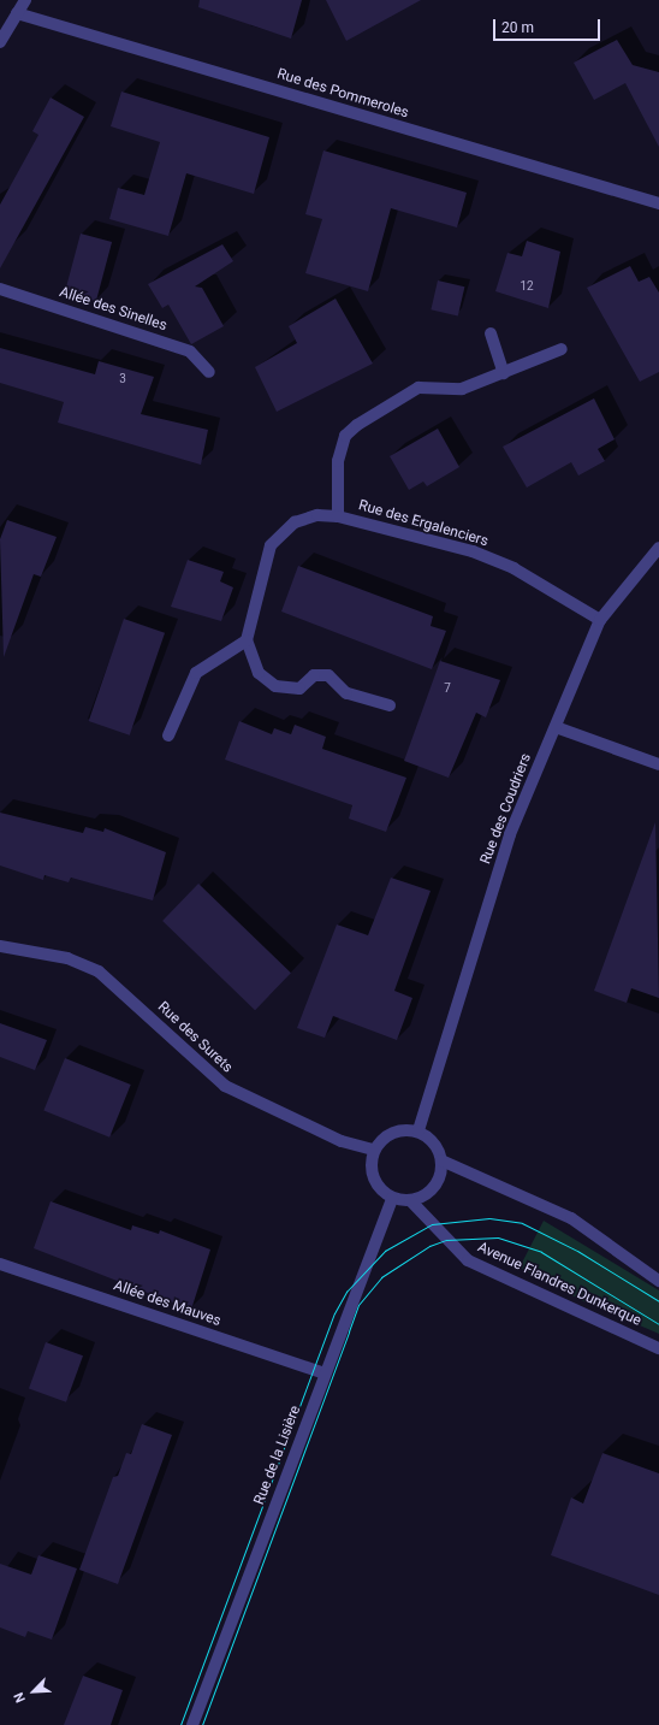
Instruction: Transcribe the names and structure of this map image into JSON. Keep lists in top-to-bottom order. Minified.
{"streets":{"street":["Rue des Pommeroles","Allée des Sinelles","Rue des Ergalenciers","Rue des Coudriers","Rue des Surets","Avenue Flandres Dunkerque","Allée des Mauves","Rue de la Lisière"]},"crossings":[["Rue des Ergalenciers","Rue des Coudriers"],["Rue des Coudriers","Rue des Surets"],["Rue des Coudriers","Avenue Flandres Dunkerque"],["Rue des Coudriers","Rue de la Lisière"],["Rue des Surets","Avenue Flandres Dunkerque"],["Rue des Surets","Rue de la Lisière"],["Avenue Flandres Dunkerque","Rue de la Lisière"],["Allée des Mauves","Rue de la Lisière"]],"house_numbers":["12","3","7"],"scale_bar":"20 m","north":"bottom left"}
